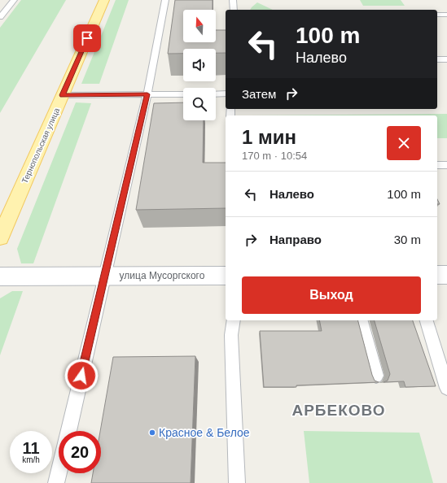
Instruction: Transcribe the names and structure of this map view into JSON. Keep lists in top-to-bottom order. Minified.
{"streets":{"main road":["Тернопольская улица"],"street":["улица Мусоргского"]},"districts":["АРБЕКОВО"],"places":["Красное & Белое"],"north":"top","page":{"turn":["100 m","Налево"],"then":"Затем","heading":["1 мин","170 m · 10:54"],"list":[{"name":"Налево","value":"100 m"},{"name":"Направо","value":"30 m"}],"buttons":"Выход","speed":"11 km/h","limit":"20"}}
